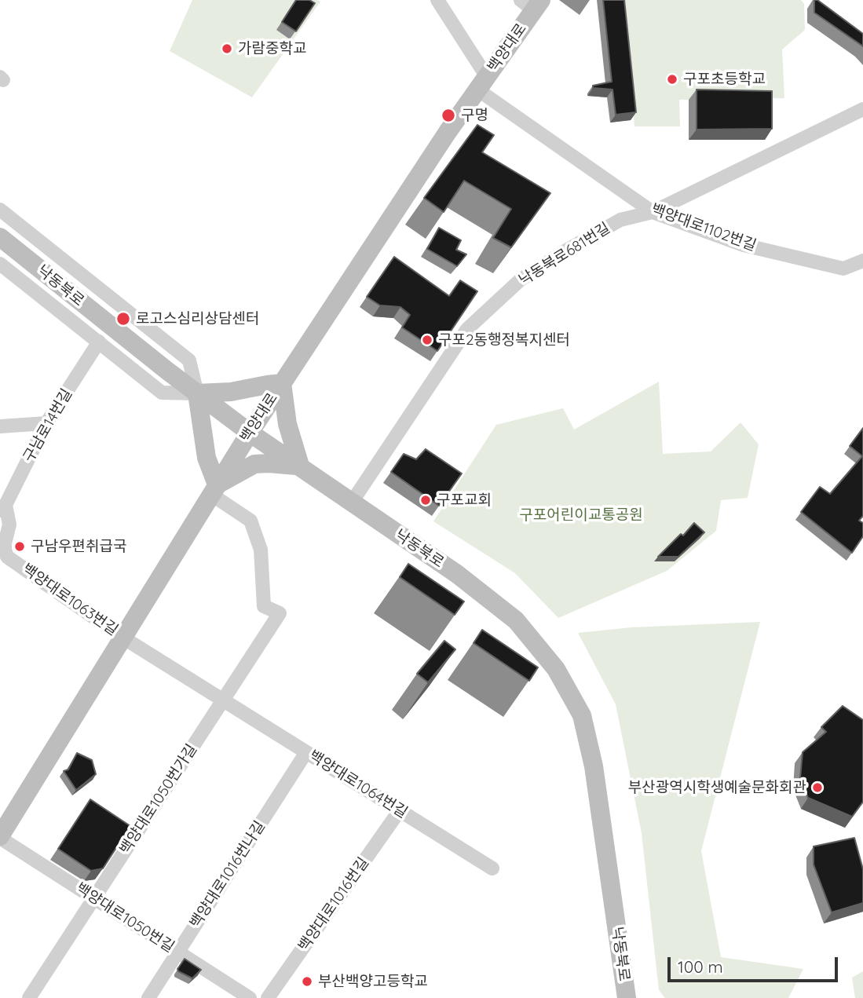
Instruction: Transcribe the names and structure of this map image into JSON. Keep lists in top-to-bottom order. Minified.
{"streets":{"main road":["백양대로","낙동북로"],"street":["백양대로1102번길","낙동북로681번길","구남로14번길","백양대로1063번길","백양대로1064번길","백양대로1050번가길","백양대로1016번나길","백양대로1016번길","백양대로1050번길"]},"crossings":[["백양대로","백양대로1102번길"],["백양대로","낙동북로"],["백양대로","백양대로1063번길"],["백양대로","백양대로1064번길"],["백양대로","백양대로1050번길"],["백양대로1102번길","낙동북로681번길"],["낙동북로681번길","낙동북로"],["구남로14번길","백양대로1063번길"],["백양대로1063번길","백양대로1064번길"],["백양대로1064번길","백양대로1050번가길"],["백양대로1064번길","백양대로1016번나길"],["백양대로1064번길","백양대로1016번길"],["백양대로1050번가길","백양대로1050번길"],["백양대로1016번나길","백양대로1050번길"]],"parks":["구포어린이교통공원"],"places":["가람중학교","구포초등학교","구명","로고스심리상담센터","구포2동행정복지센터","구포교회","구남우편취급국","부산광역시학생예술문화회관","부산백양고등학교"],"scale_bar":"100 m"}
